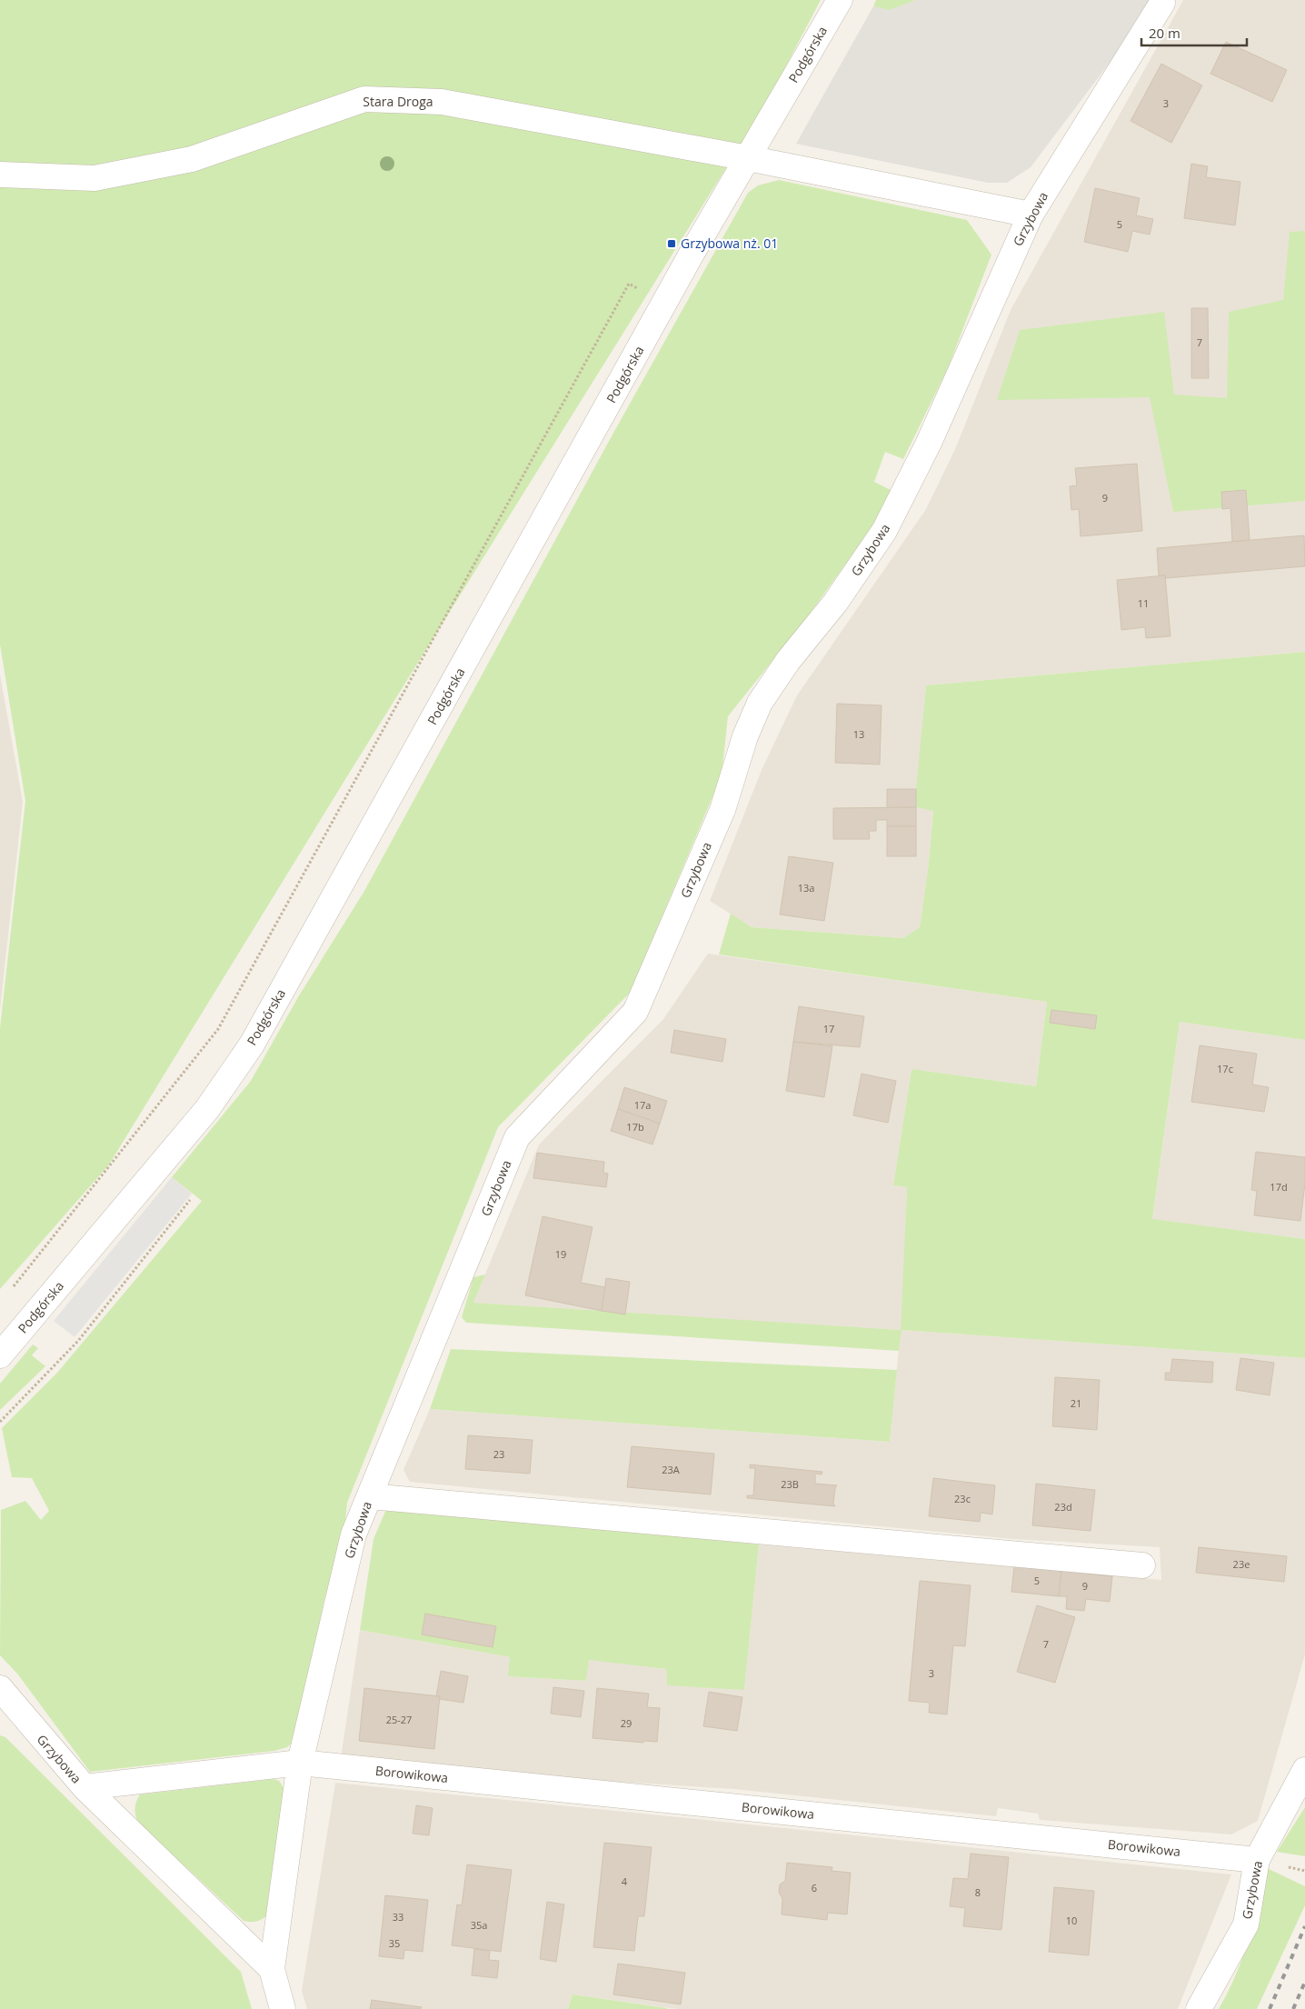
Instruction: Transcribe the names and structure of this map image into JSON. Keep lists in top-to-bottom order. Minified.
{"streets":{"street":["Podgórska","Stara Droga","Grzybowa","Borowikowa"]},"crossings":[["Podgórska","Stara Droga"],["Stara Droga","Grzybowa"],["Grzybowa","Borowikowa"]],"places":{"transit":["Grzybowa nż. 01"]},"house_numbers":["3","5","7","9","11","13","13a","17","17c","17a","17b","17d","19","21","23","23A","23B","23c","23d","23e","5","9","7","3","25-27","29","4","6","8","33","10","35a","35"],"scale_bar":"20 m"}
